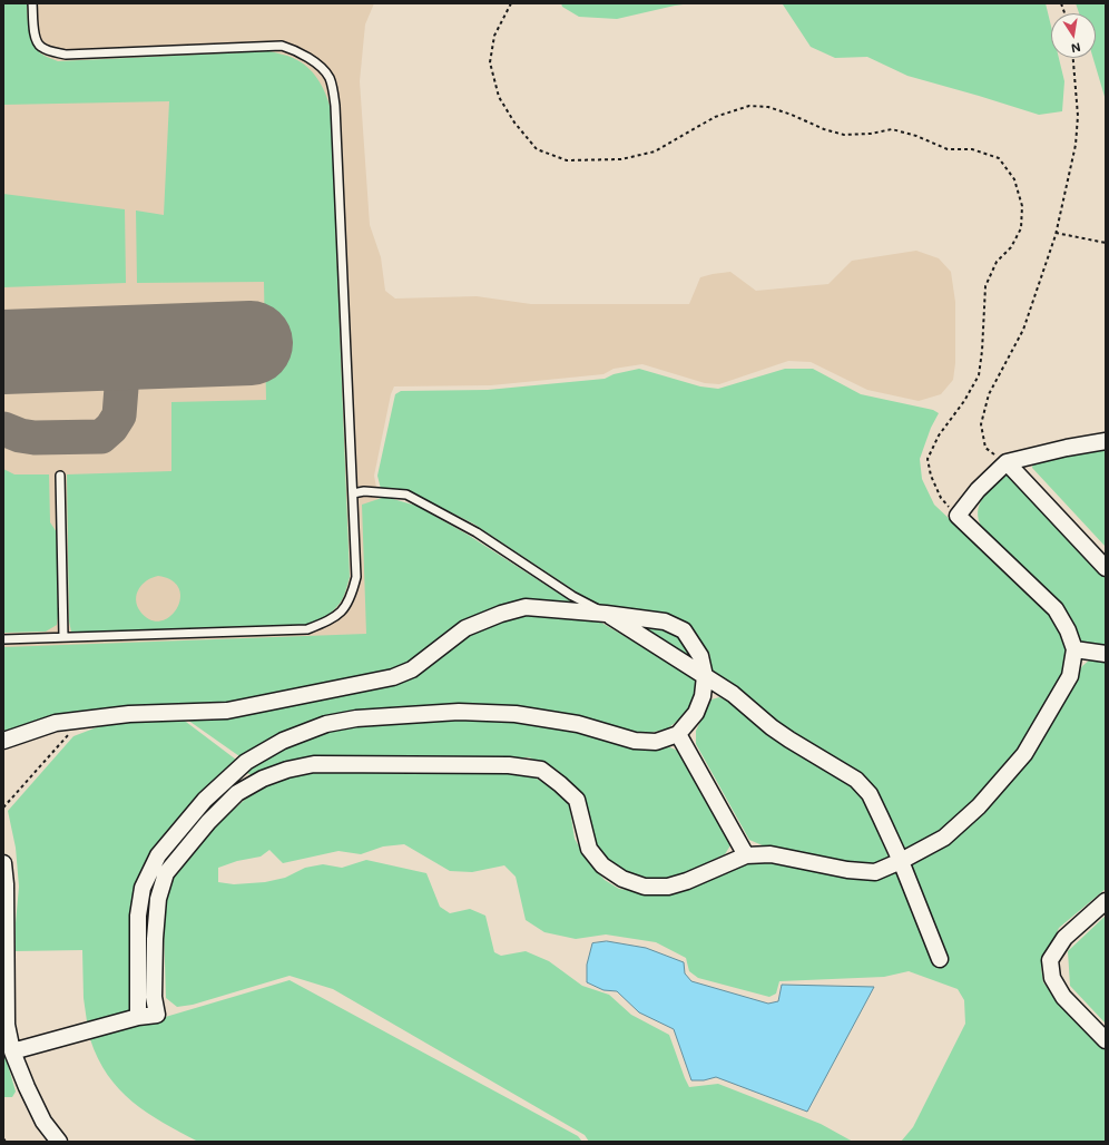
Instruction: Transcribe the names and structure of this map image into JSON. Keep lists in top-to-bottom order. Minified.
{"north":"bottom"}
